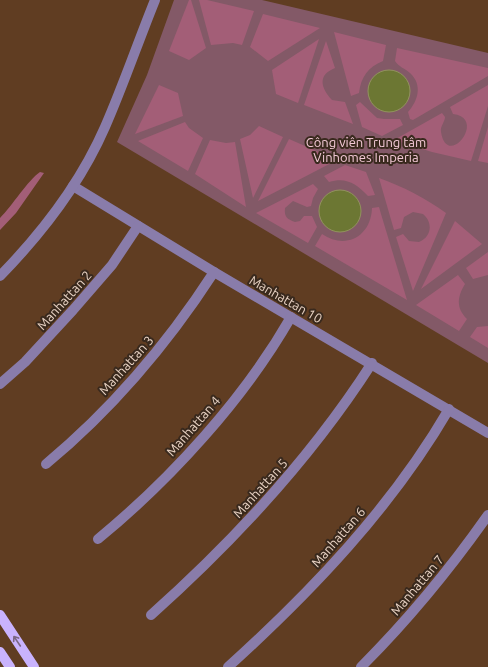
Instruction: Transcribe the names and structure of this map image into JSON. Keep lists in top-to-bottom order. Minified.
{"streets":{"street":["Manhattan 10","Manhattan 2","Manhattan 3","Manhattan 4","Manhattan 5","Manhattan 6","Manhattan 7"]},"crossings":[["Manhattan 10","Manhattan 2"],["Manhattan 10","Manhattan 3"],["Manhattan 10","Manhattan 4"],["Manhattan 10","Manhattan 5"],["Manhattan 10","Manhattan 6"]],"parks":["Công viên Trung tâm Vinhomes Imperia"]}
